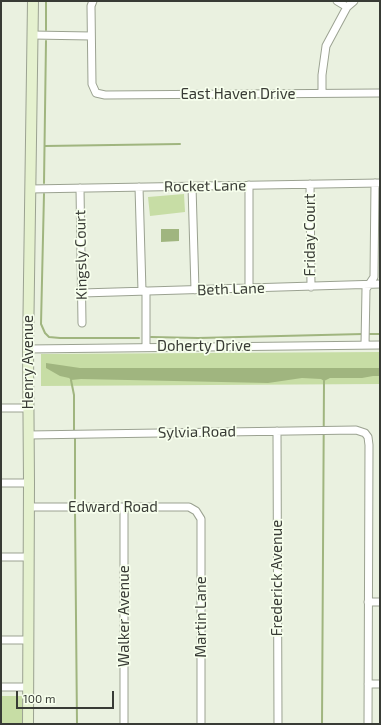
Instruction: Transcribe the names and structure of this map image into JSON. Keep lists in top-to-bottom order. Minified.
{"streets":{"street":["East Haven Drive","Rocket Lane","Friday Court","Kingsly Court","Beth Lane","Doherty Drive","Henry Avenue","Sylvia Road","Edward Road","Frederick Avenue","Walker Avenue","Martin Lane"]},"crossings":[["Rocket Lane","Friday Court"],["Rocket Lane","Kingsly Court"],["Rocket Lane","Henry Avenue"],["Friday Court","Beth Lane"],["Kingsly Court","Beth Lane"],["Doherty Drive","Henry Avenue"],["Henry Avenue","Sylvia Road"],["Henry Avenue","Edward Road"],["Sylvia Road","Frederick Avenue"],["Edward Road","Walker Avenue"],["Edward Road","Martin Lane"]],"scale_bar":"100 m"}
